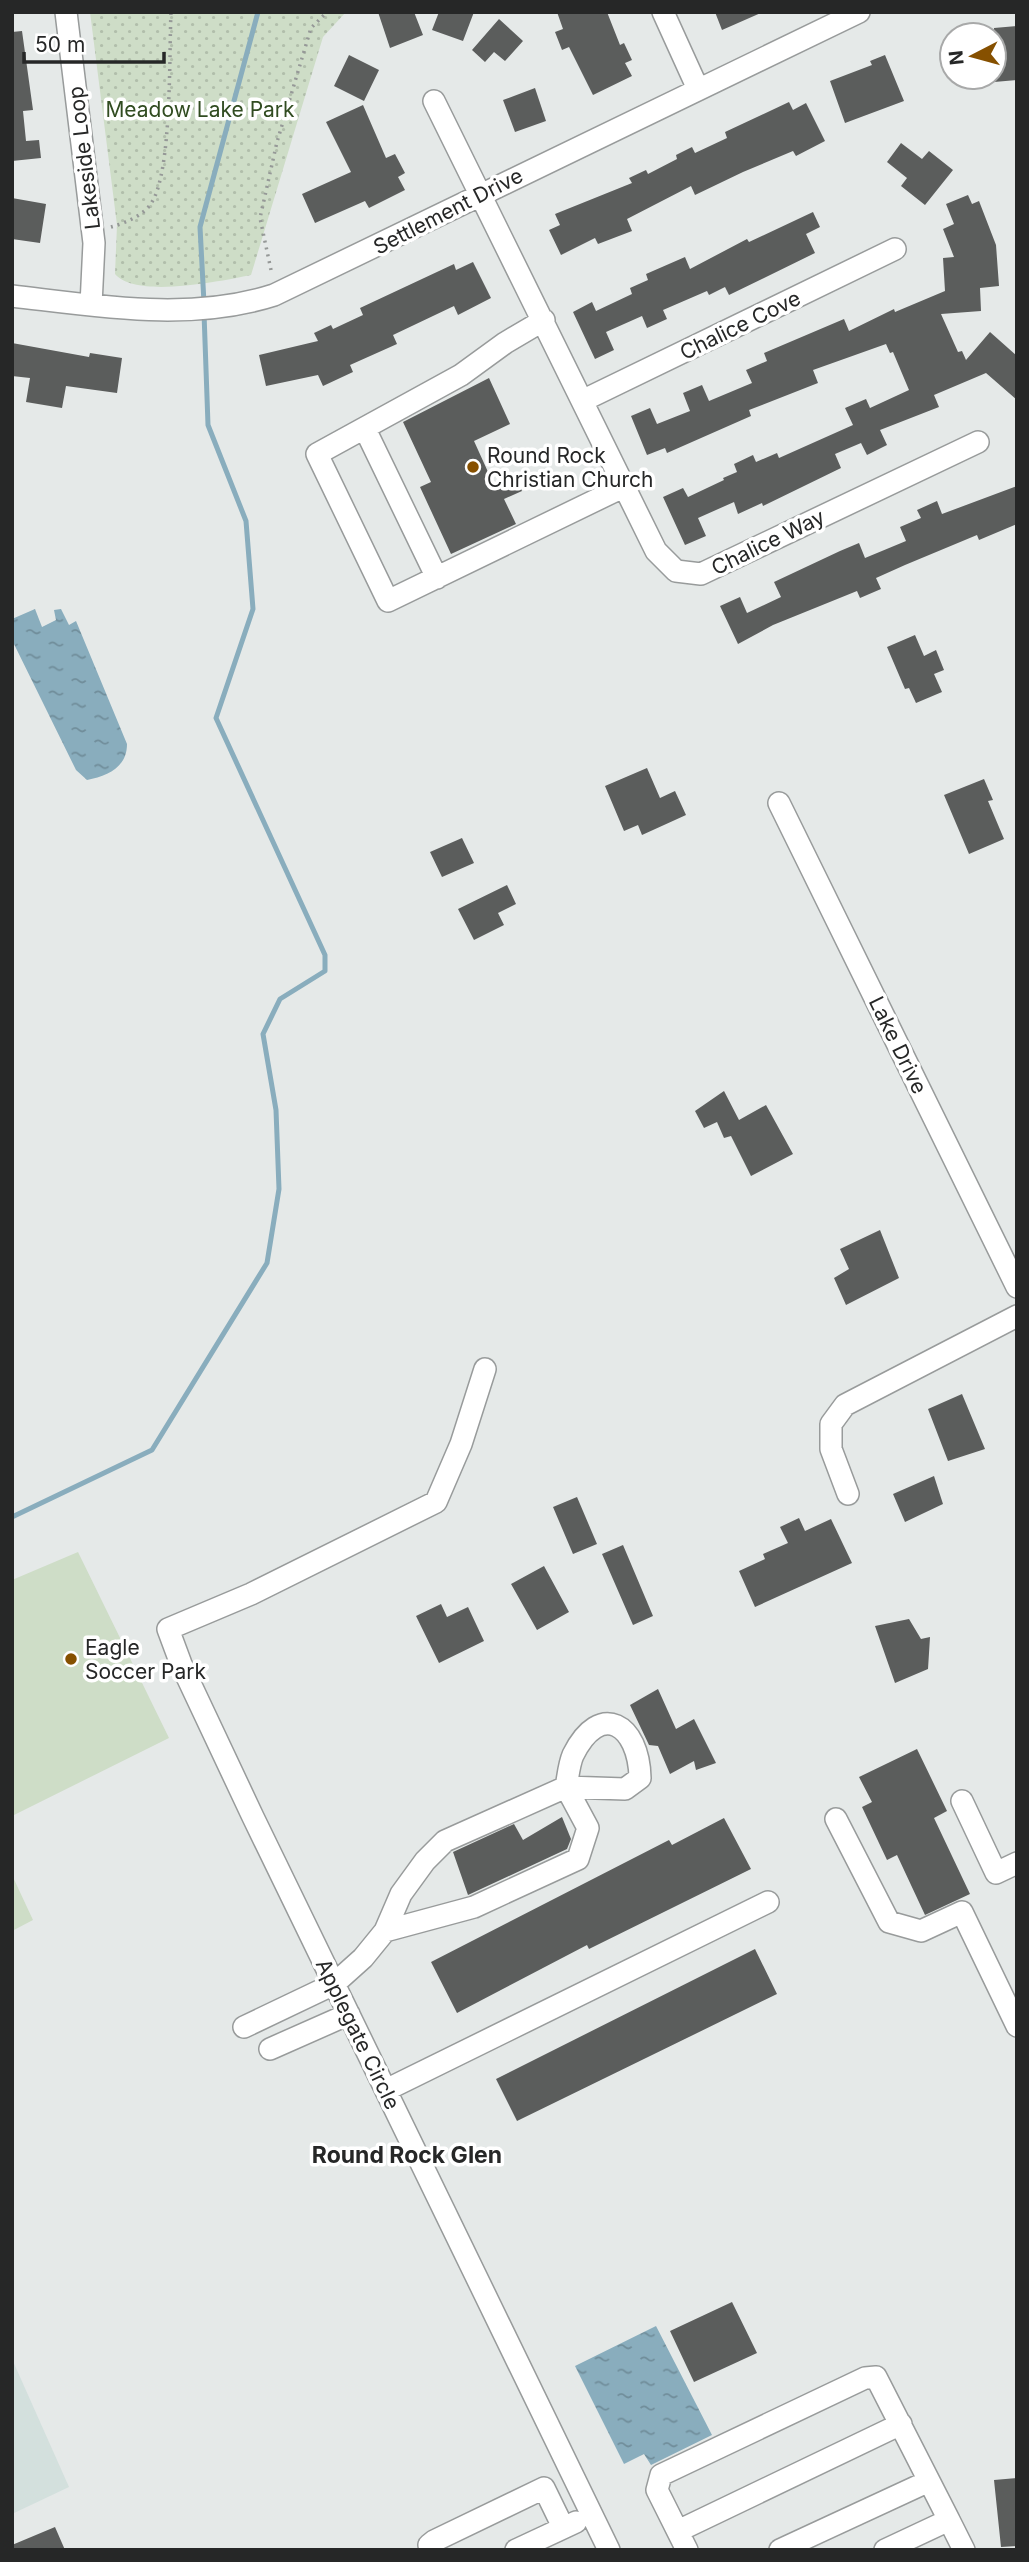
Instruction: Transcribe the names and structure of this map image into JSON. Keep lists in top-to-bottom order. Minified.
{"streets":{"street":["Lakeside Loop","Settlement Drive","Chalice Cove","Chalice Way","Lake Drive","Applegate Circle"]},"crossings":[["Lakeside Loop","Settlement Drive"],["Settlement Drive","Chalice Way"],["Chalice Cove","Chalice Way"]],"districts":["Round Rock Glen"],"parks":["Meadow Lake Park"],"places":["Round Rock Christian Church","Eagle Soccer Park"],"scale_bar":"50 m","north":"left"}
